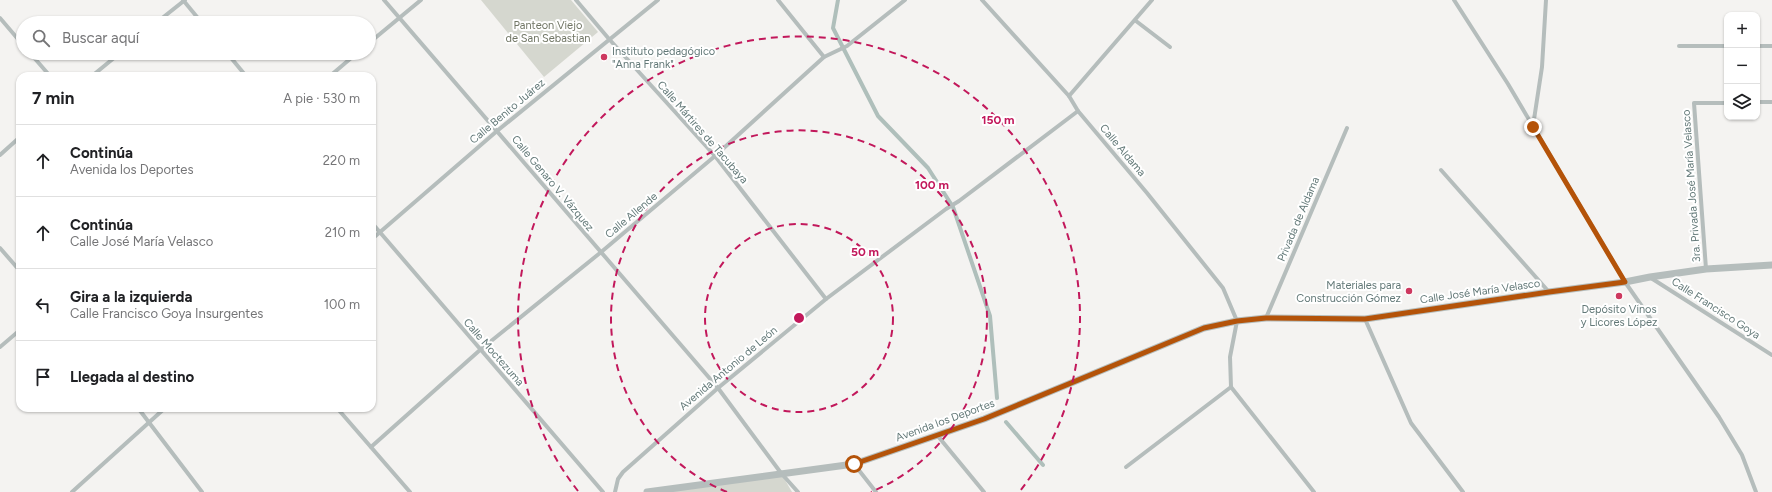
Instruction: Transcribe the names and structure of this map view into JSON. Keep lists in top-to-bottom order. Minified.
{"streets":{"street":["Calle Benito Juárez","Calle Mártires de Tacubaya","Calle Aldama","Calle Genaro V. Vázquez","3ra. Privada José María Velasco","Calle Allende","Privada de Aldama","Calle José María Velasco","Calle Francisco Goya","Calle Moctezuma","Avenida Antonio de León","Avenida los Deportes"]},"crossings":[["Calle Benito Juárez","Calle Mártires de Tacubaya"],["Calle Benito Juárez","Calle Genaro V. Vázquez"],["Calle Benito Juárez","Calle Moctezuma"],["Calle Mártires de Tacubaya","Calle Allende"],["Calle Mártires de Tacubaya","Avenida Antonio de León"],["Calle Aldama","Calle José María Velasco"],["Calle Aldama","Avenida Antonio de León"],["Calle Aldama","Avenida los Deportes"],["Calle Genaro V. Vázquez","Calle Allende"],["Calle Genaro V. Vázquez","Avenida Antonio de León"],["Calle Genaro V. Vázquez","Avenida los Deportes"],["3ra. Privada José María Velasco","Calle José María Velasco"],["Calle Allende","Calle Moctezuma"],["Privada de Aldama","Calle José María Velasco"],["Calle José María Velasco","Calle Francisco Goya"],["Calle José María Velasco","Avenida los Deportes"]],"parks":["Panteon Viejo de San Sebastian"],"places":["Instituto pedagógico \"Anna Frank\"","Materiales para Construcción Gómez","Depósito Vinos y Licores López"],"page":{"map_buttons":["+","−"],"search":"Buscar aquí","heading":["7 min","A pie · 530 m"],"list":[["Continúa","Avenida los Deportes","220 m"],["Continúa","Calle José María Velasco","210 m"],["Gira a la izquierda","Calle Francisco Goya Insurgentes","100 m"],"Llegada al destino"]},"rings":["150 m","100 m","50 m"]}
